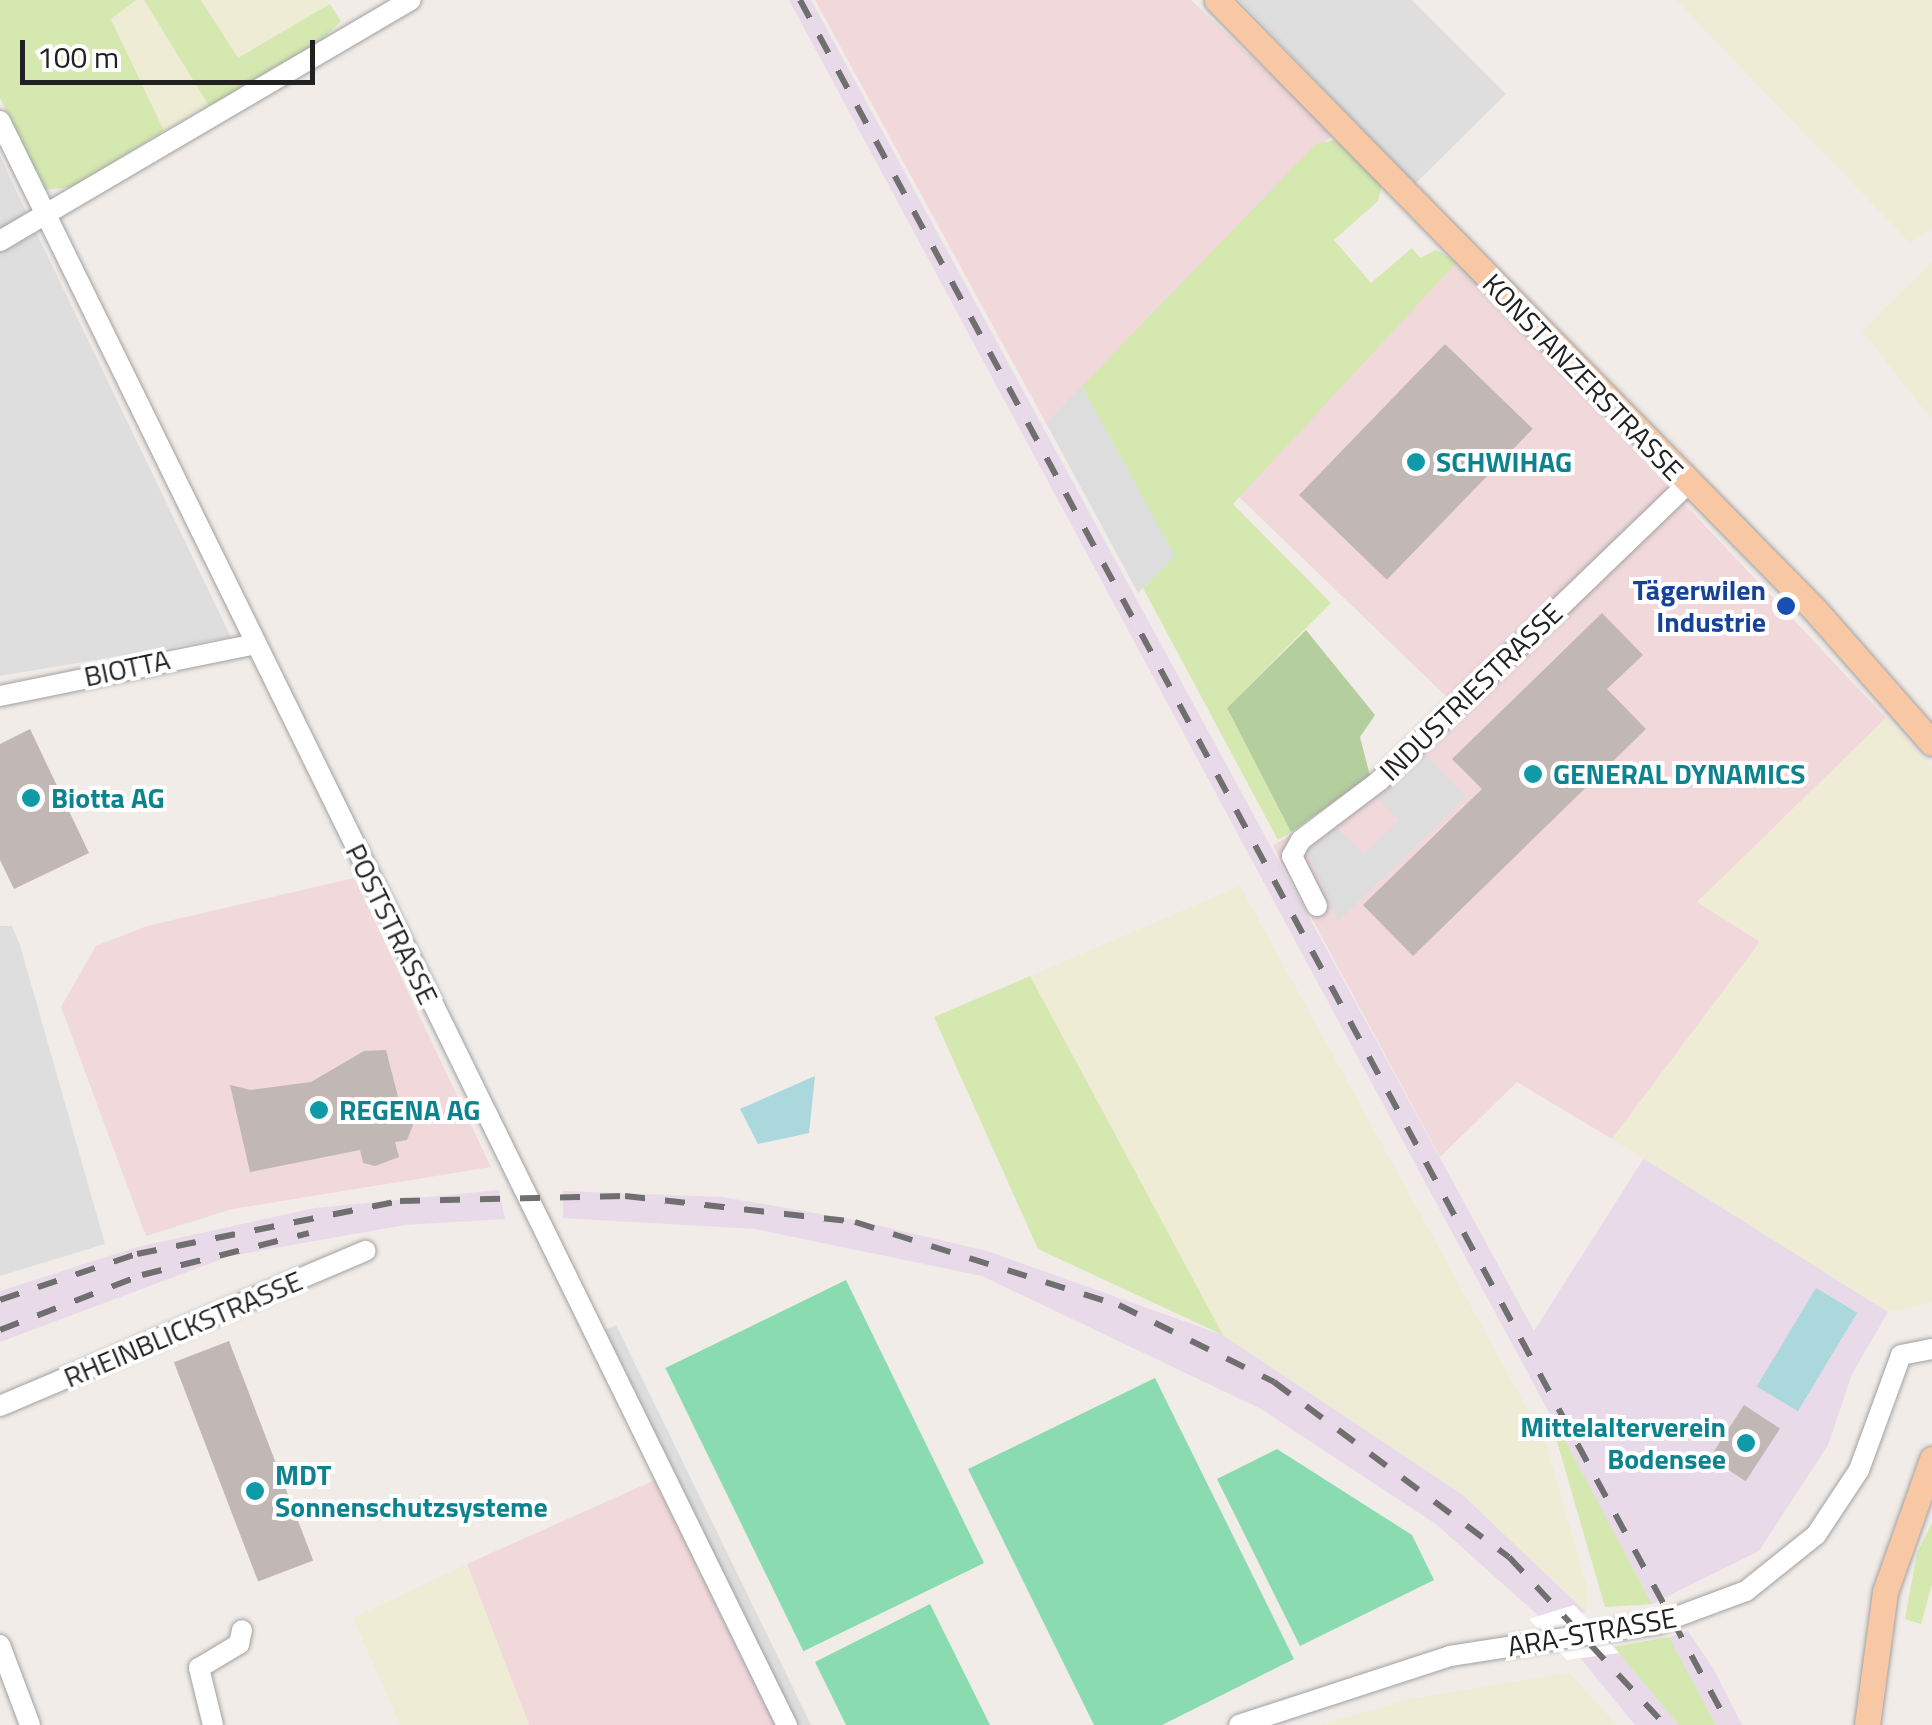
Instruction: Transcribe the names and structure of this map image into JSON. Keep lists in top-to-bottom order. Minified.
{"streets":{"main road":["KONSTANZERSTRASSE"],"street":["BIOTTA","INDUSTRIESTRASSE","POSTSTRASSE","RHEINBLICKSTRASSE","ARA-STRASSE"]},"crossings":[["KONSTANZERSTRASSE","INDUSTRIESTRASSE"],["BIOTTA","POSTSTRASSE"]],"places":["SCHWIHAG","Tägerwilen Industrie","GENERAL DYNAMICS","Biotta AG","REGENA AG","Mittelalterverein Bodensee","MDT Sonnenschutzsysteme"],"scale_bar":"100 m"}
